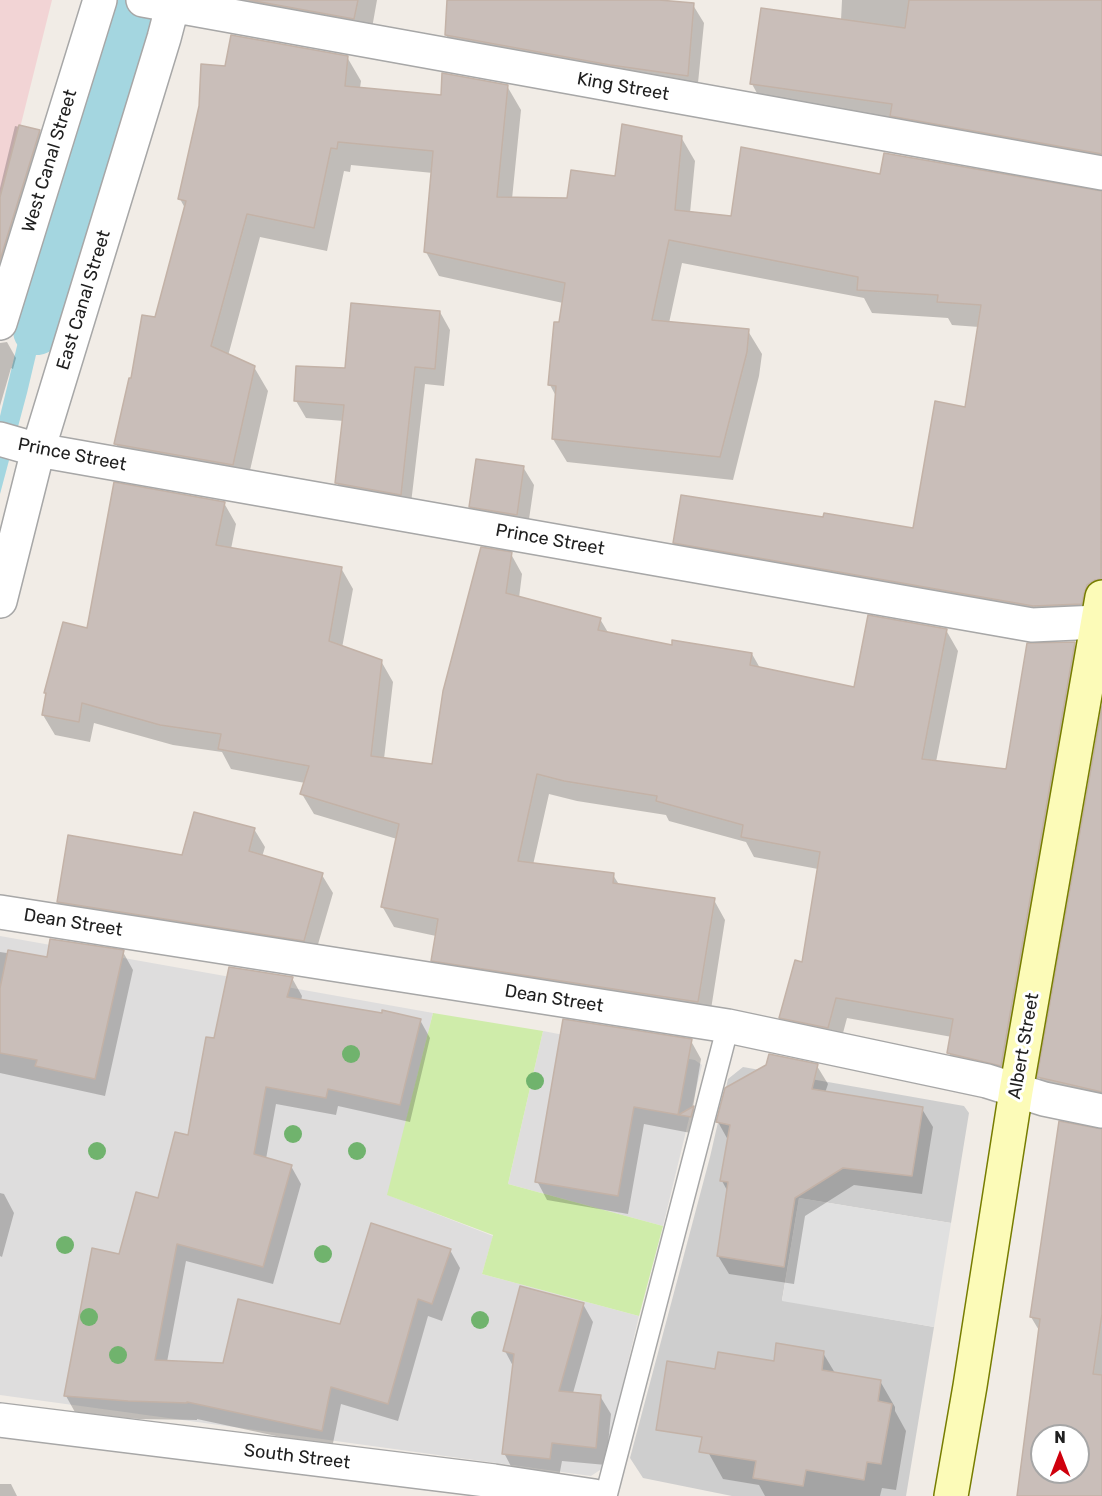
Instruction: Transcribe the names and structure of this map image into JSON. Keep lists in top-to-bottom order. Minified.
{"streets":{"main road":["Albert Street"],"street":["King Street","West Canal Street","East Canal Street","Prince Street","Dean Street","South Street"]},"crossings":[["King Street","East Canal Street"],["East Canal Street","Prince Street"],["Prince Street","Albert Street"],["Dean Street","Albert Street"]],"north":"top"}
